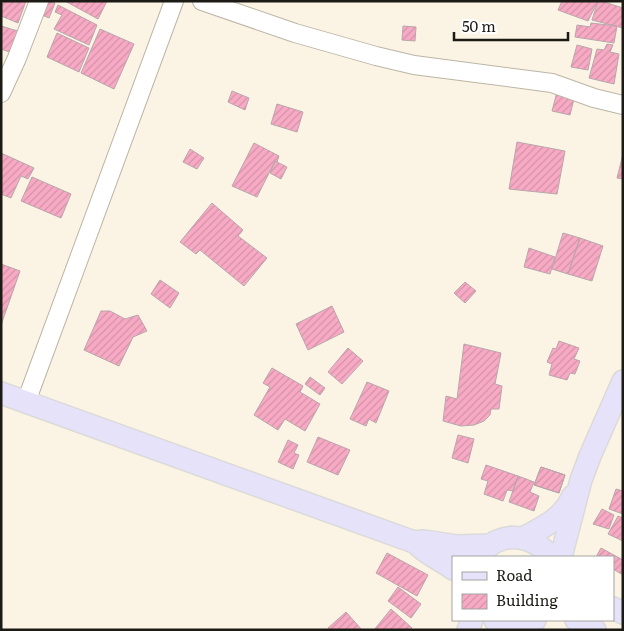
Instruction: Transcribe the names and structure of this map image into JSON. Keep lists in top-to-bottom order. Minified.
{"legend":["Road","Building"],"scale_bar":"50 m"}
